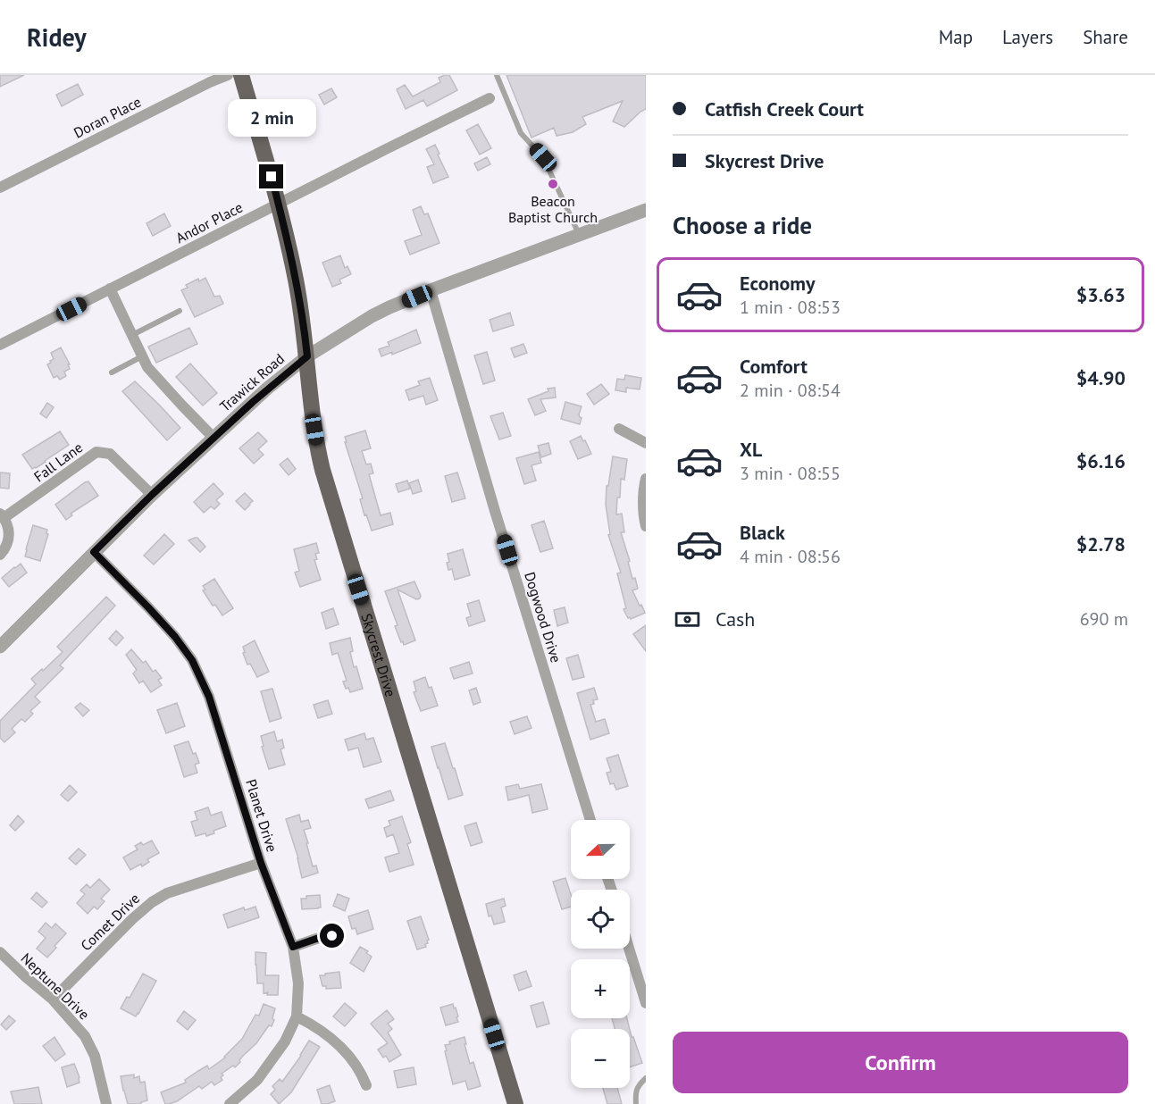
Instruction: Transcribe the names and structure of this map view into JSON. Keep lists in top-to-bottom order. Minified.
{"streets":{"main road":["Skycrest Drive"],"street":["Doran Place","Andor Place","Trawick Road","Fall Lane","Dogwood Drive","Planet Drive","Comet Drive","Neptune Drive"]},"crossings":[["Andor Place","Skycrest Drive"],["Trawick Road","Fall Lane"],["Trawick Road","Dogwood Drive"],["Trawick Road","Skycrest Drive"],["Trawick Road","Planet Drive"],["Planet Drive","Comet Drive"],["Comet Drive","Neptune Drive"]],"places":["Beacon Baptist Church"],"north":"left","page":{"header":"Ridey","nav":["Map","Layers","Share"],"banner":["Catfish Creek Court","Skycrest Drive"],"bubble":"2 min","heading":"Choose a ride","list":[{"name":"Economy","note":"1 min · 08:53","value":"$3.63"},{"name":"Comfort","note":"2 min · 08:54","value":"$4.90"},{"name":"XL","note":"3 min · 08:55","value":"$6.16"},{"name":"Black","note":"4 min · 08:56","value":"$2.78"}],"pay":["Cash","690 m"],"map_buttons":["+","−"],"buttons":"Confirm"}}
